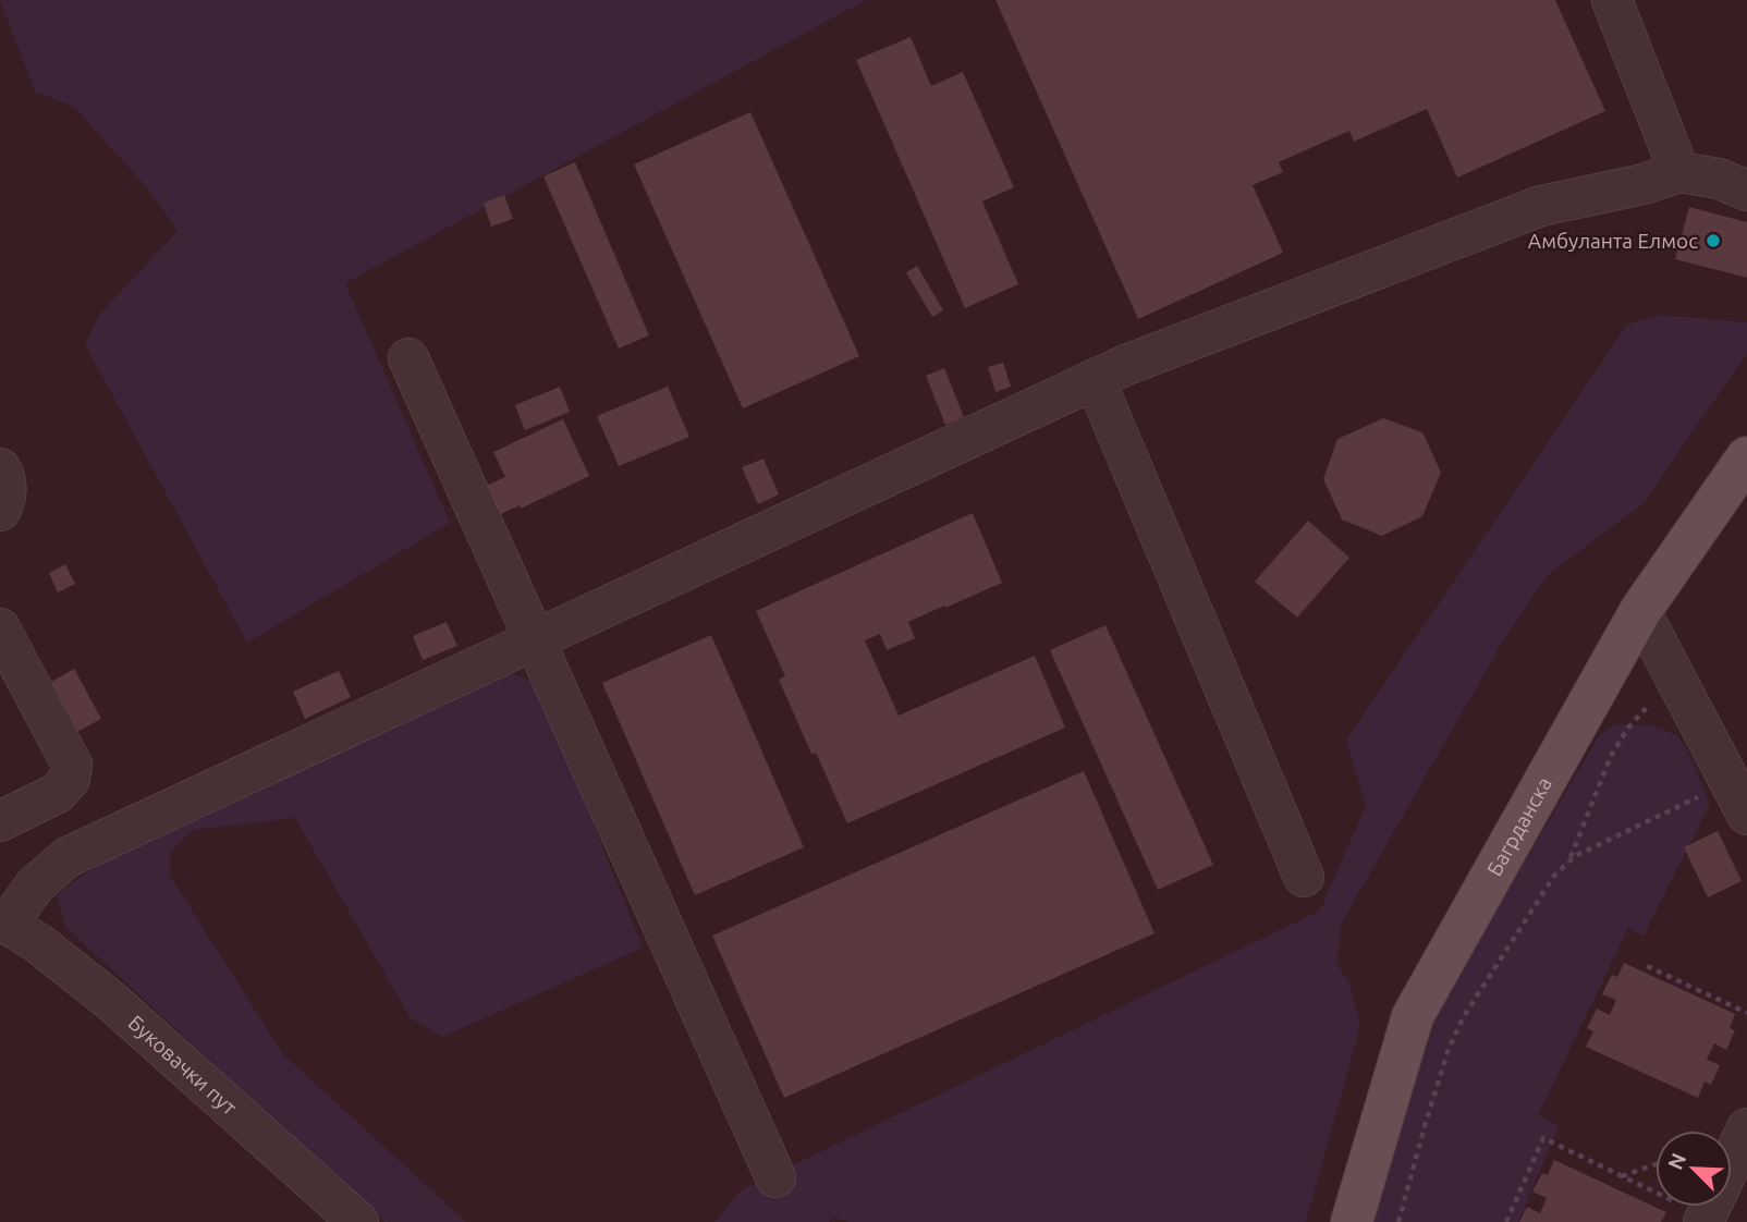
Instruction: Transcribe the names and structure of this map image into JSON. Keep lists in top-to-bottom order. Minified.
{"streets":{"main road":["Багрданска"],"street":["Буковачки пут"]},"places":["Амбуланта Елмос"],"north":"top left"}
